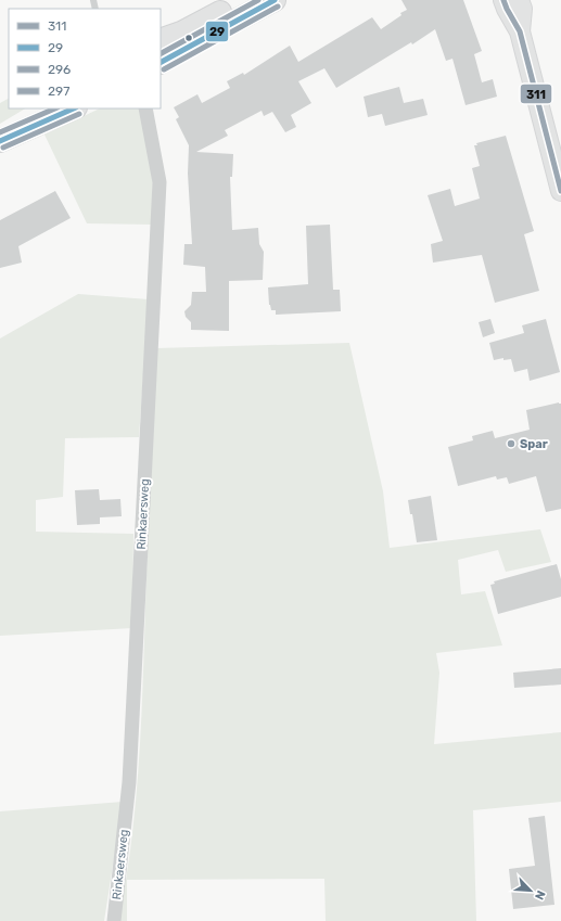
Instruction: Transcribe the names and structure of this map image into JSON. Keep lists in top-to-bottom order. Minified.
{"streets":{"street":["Rinkaersweg"]},"places":["Spar"],"lines":["transit line 311","transit line 29","transit line 297","transit line 296"],"legend":["311","29","296","297"],"north":"bottom right"}
